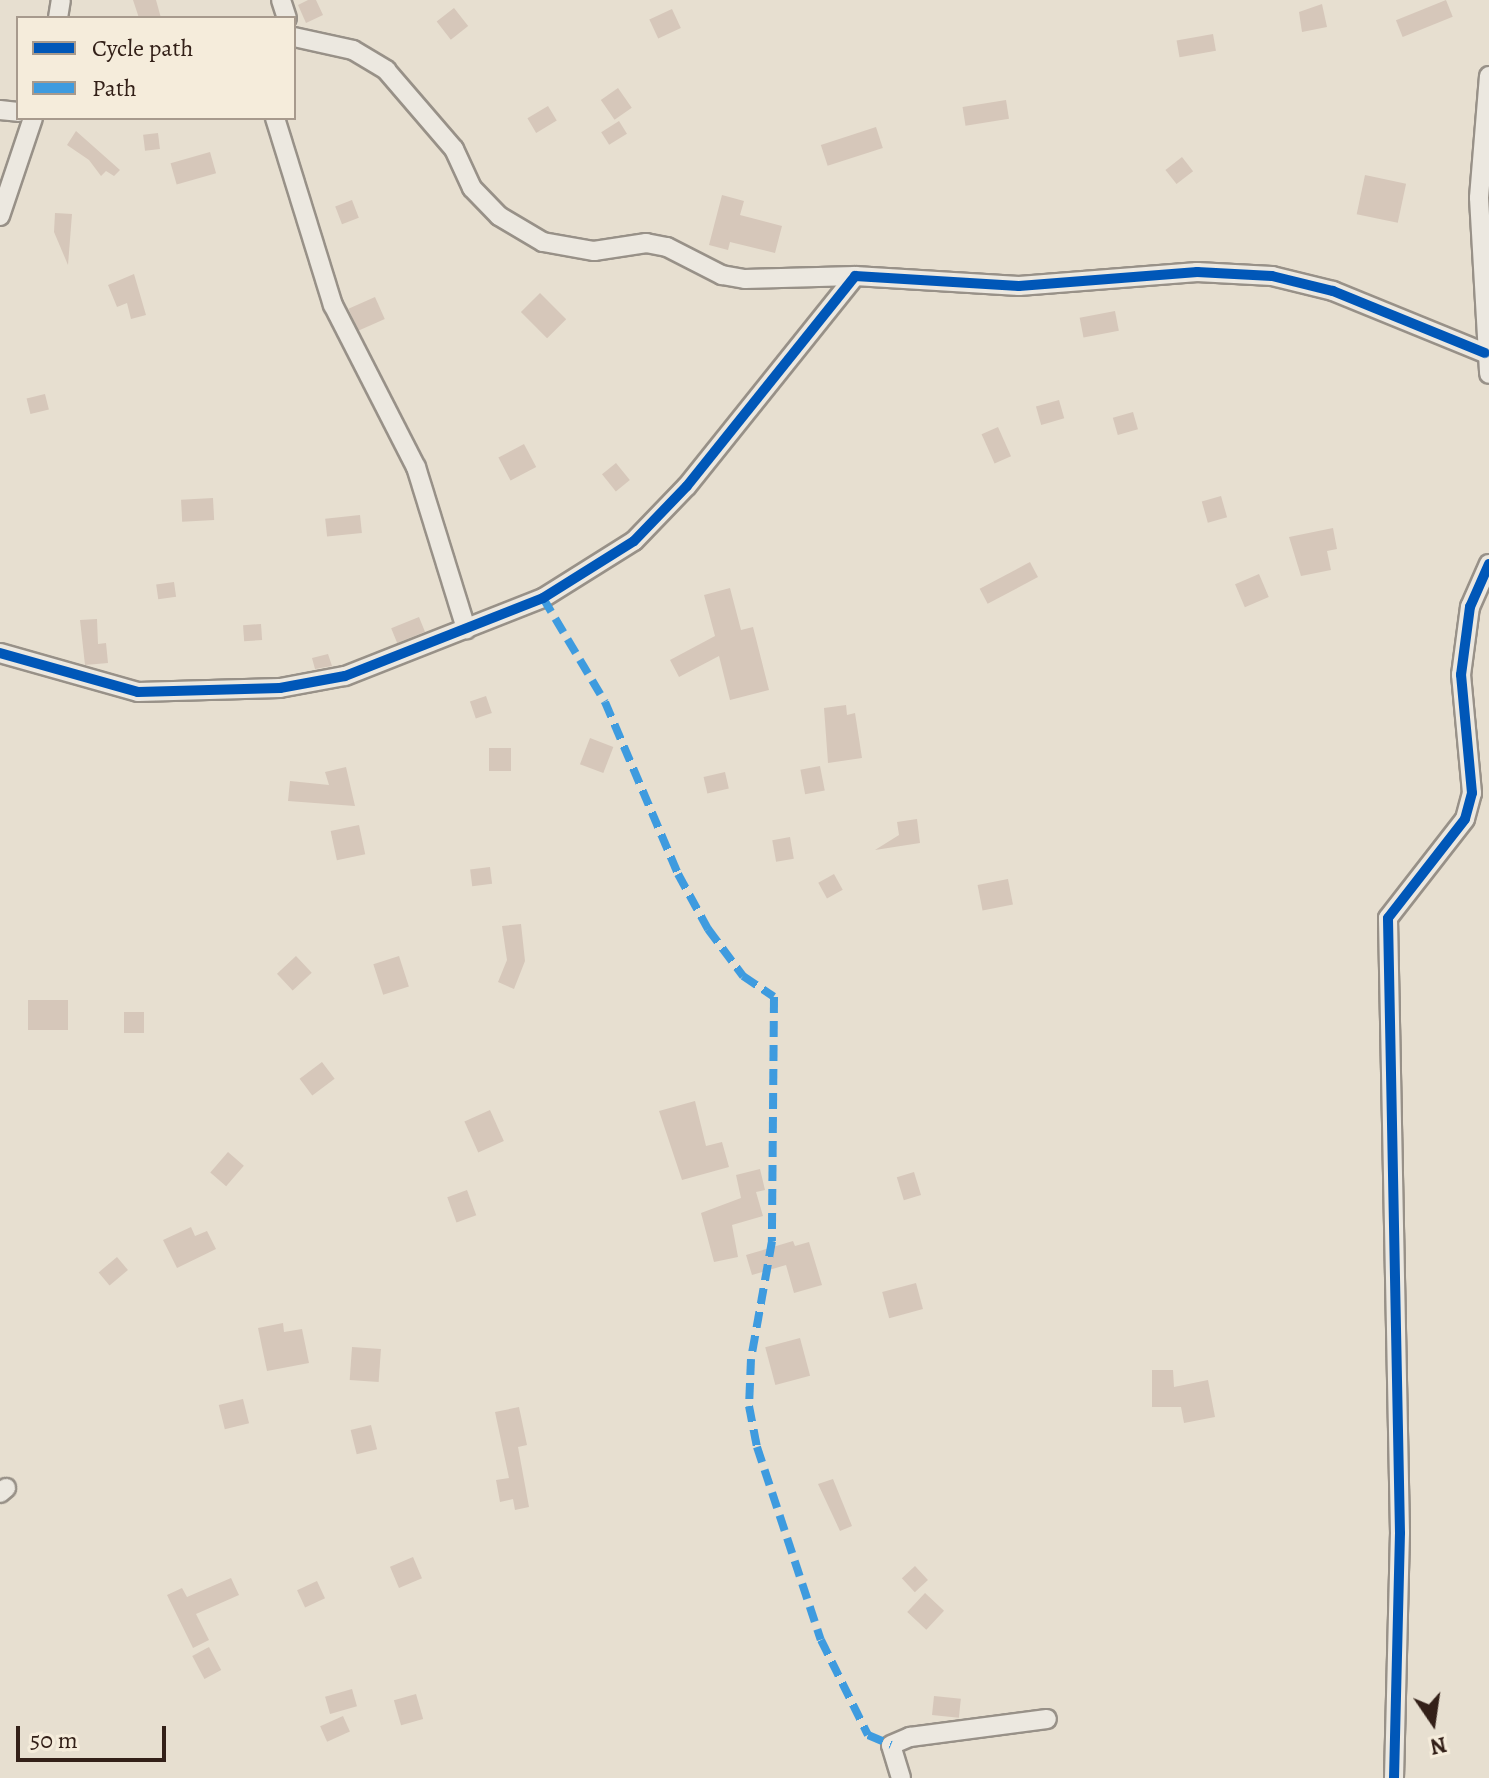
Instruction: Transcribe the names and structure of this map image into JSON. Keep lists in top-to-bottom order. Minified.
{"legend":["Cycle path","Path"],"scale_bar":"50 m","north":"bottom"}
